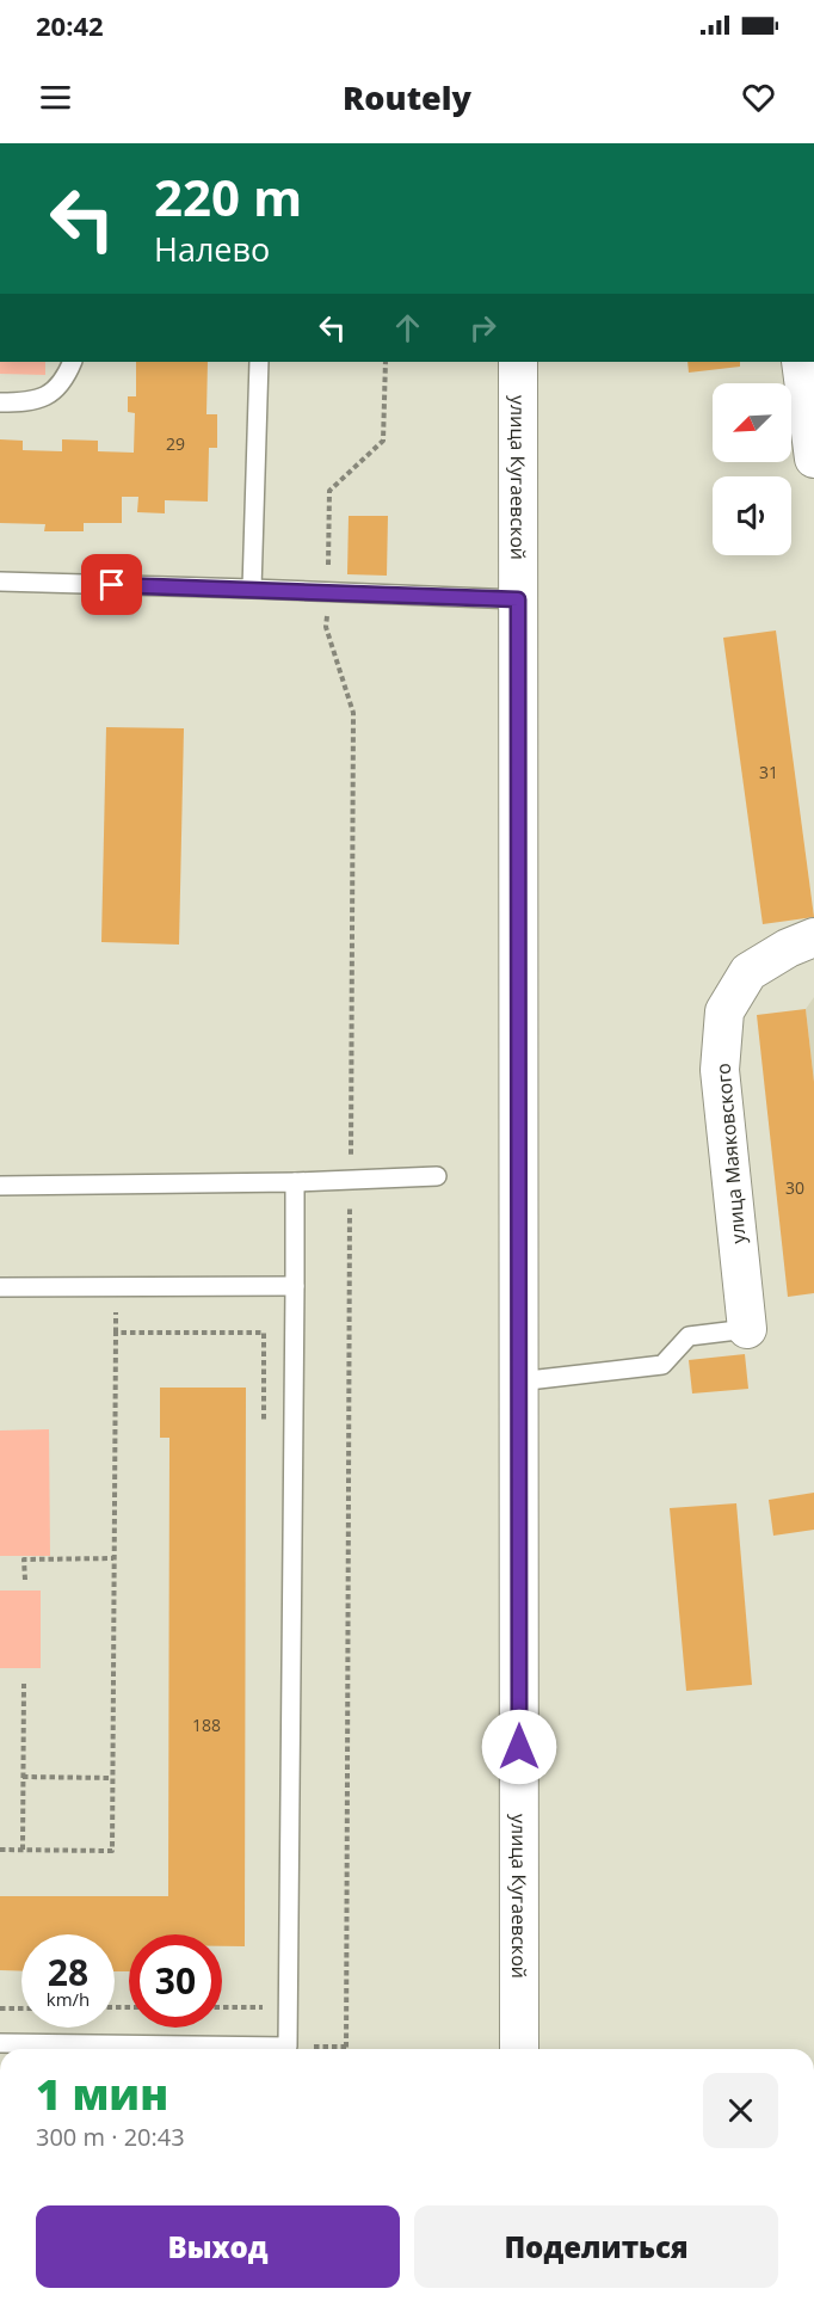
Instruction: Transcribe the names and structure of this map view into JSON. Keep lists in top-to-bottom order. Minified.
{"streets":{"street":["улица Кугаевской","улица Маяковского"]},"house_numbers":["29","31","30","188"],"north":"bottom left","page":{"status":"20:42","header":"Routely","turn":["220 m","Налево"],"speed":"28 km/h","limit":"30","heading":["1 мин","300 m · 20:43"],"buttons":["Выход","Поделиться"]}}
